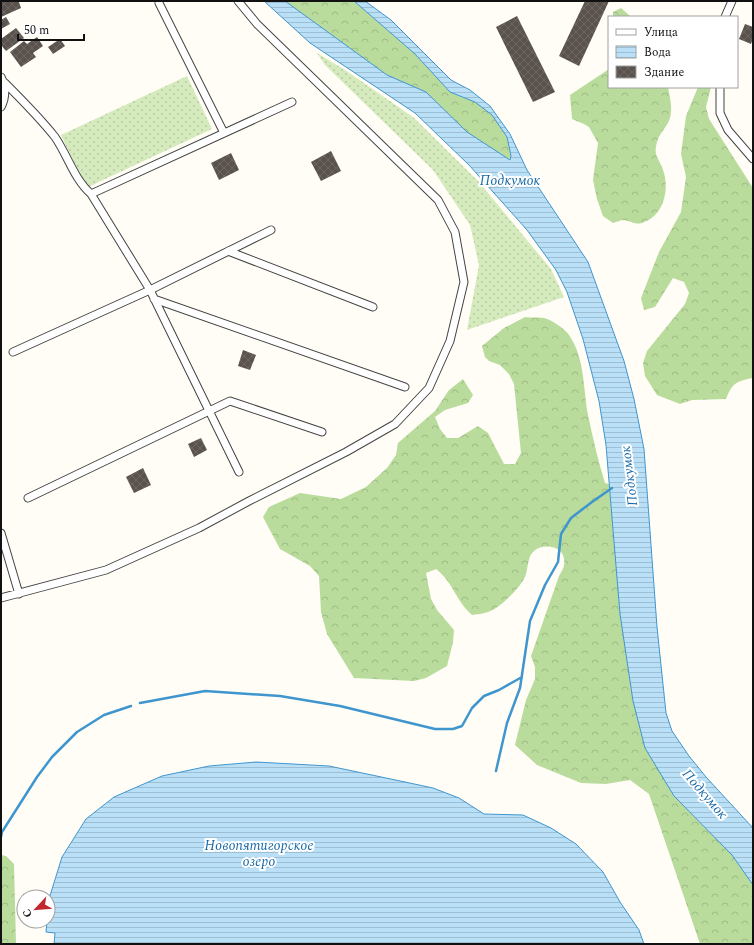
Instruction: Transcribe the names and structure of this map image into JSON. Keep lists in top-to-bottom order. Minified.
{"water":["Подкумок","Новопятигорское озеро"],"legend":["Улица","Вода","Здание"],"scale_bar":"50 m","north":"bottom left"}
